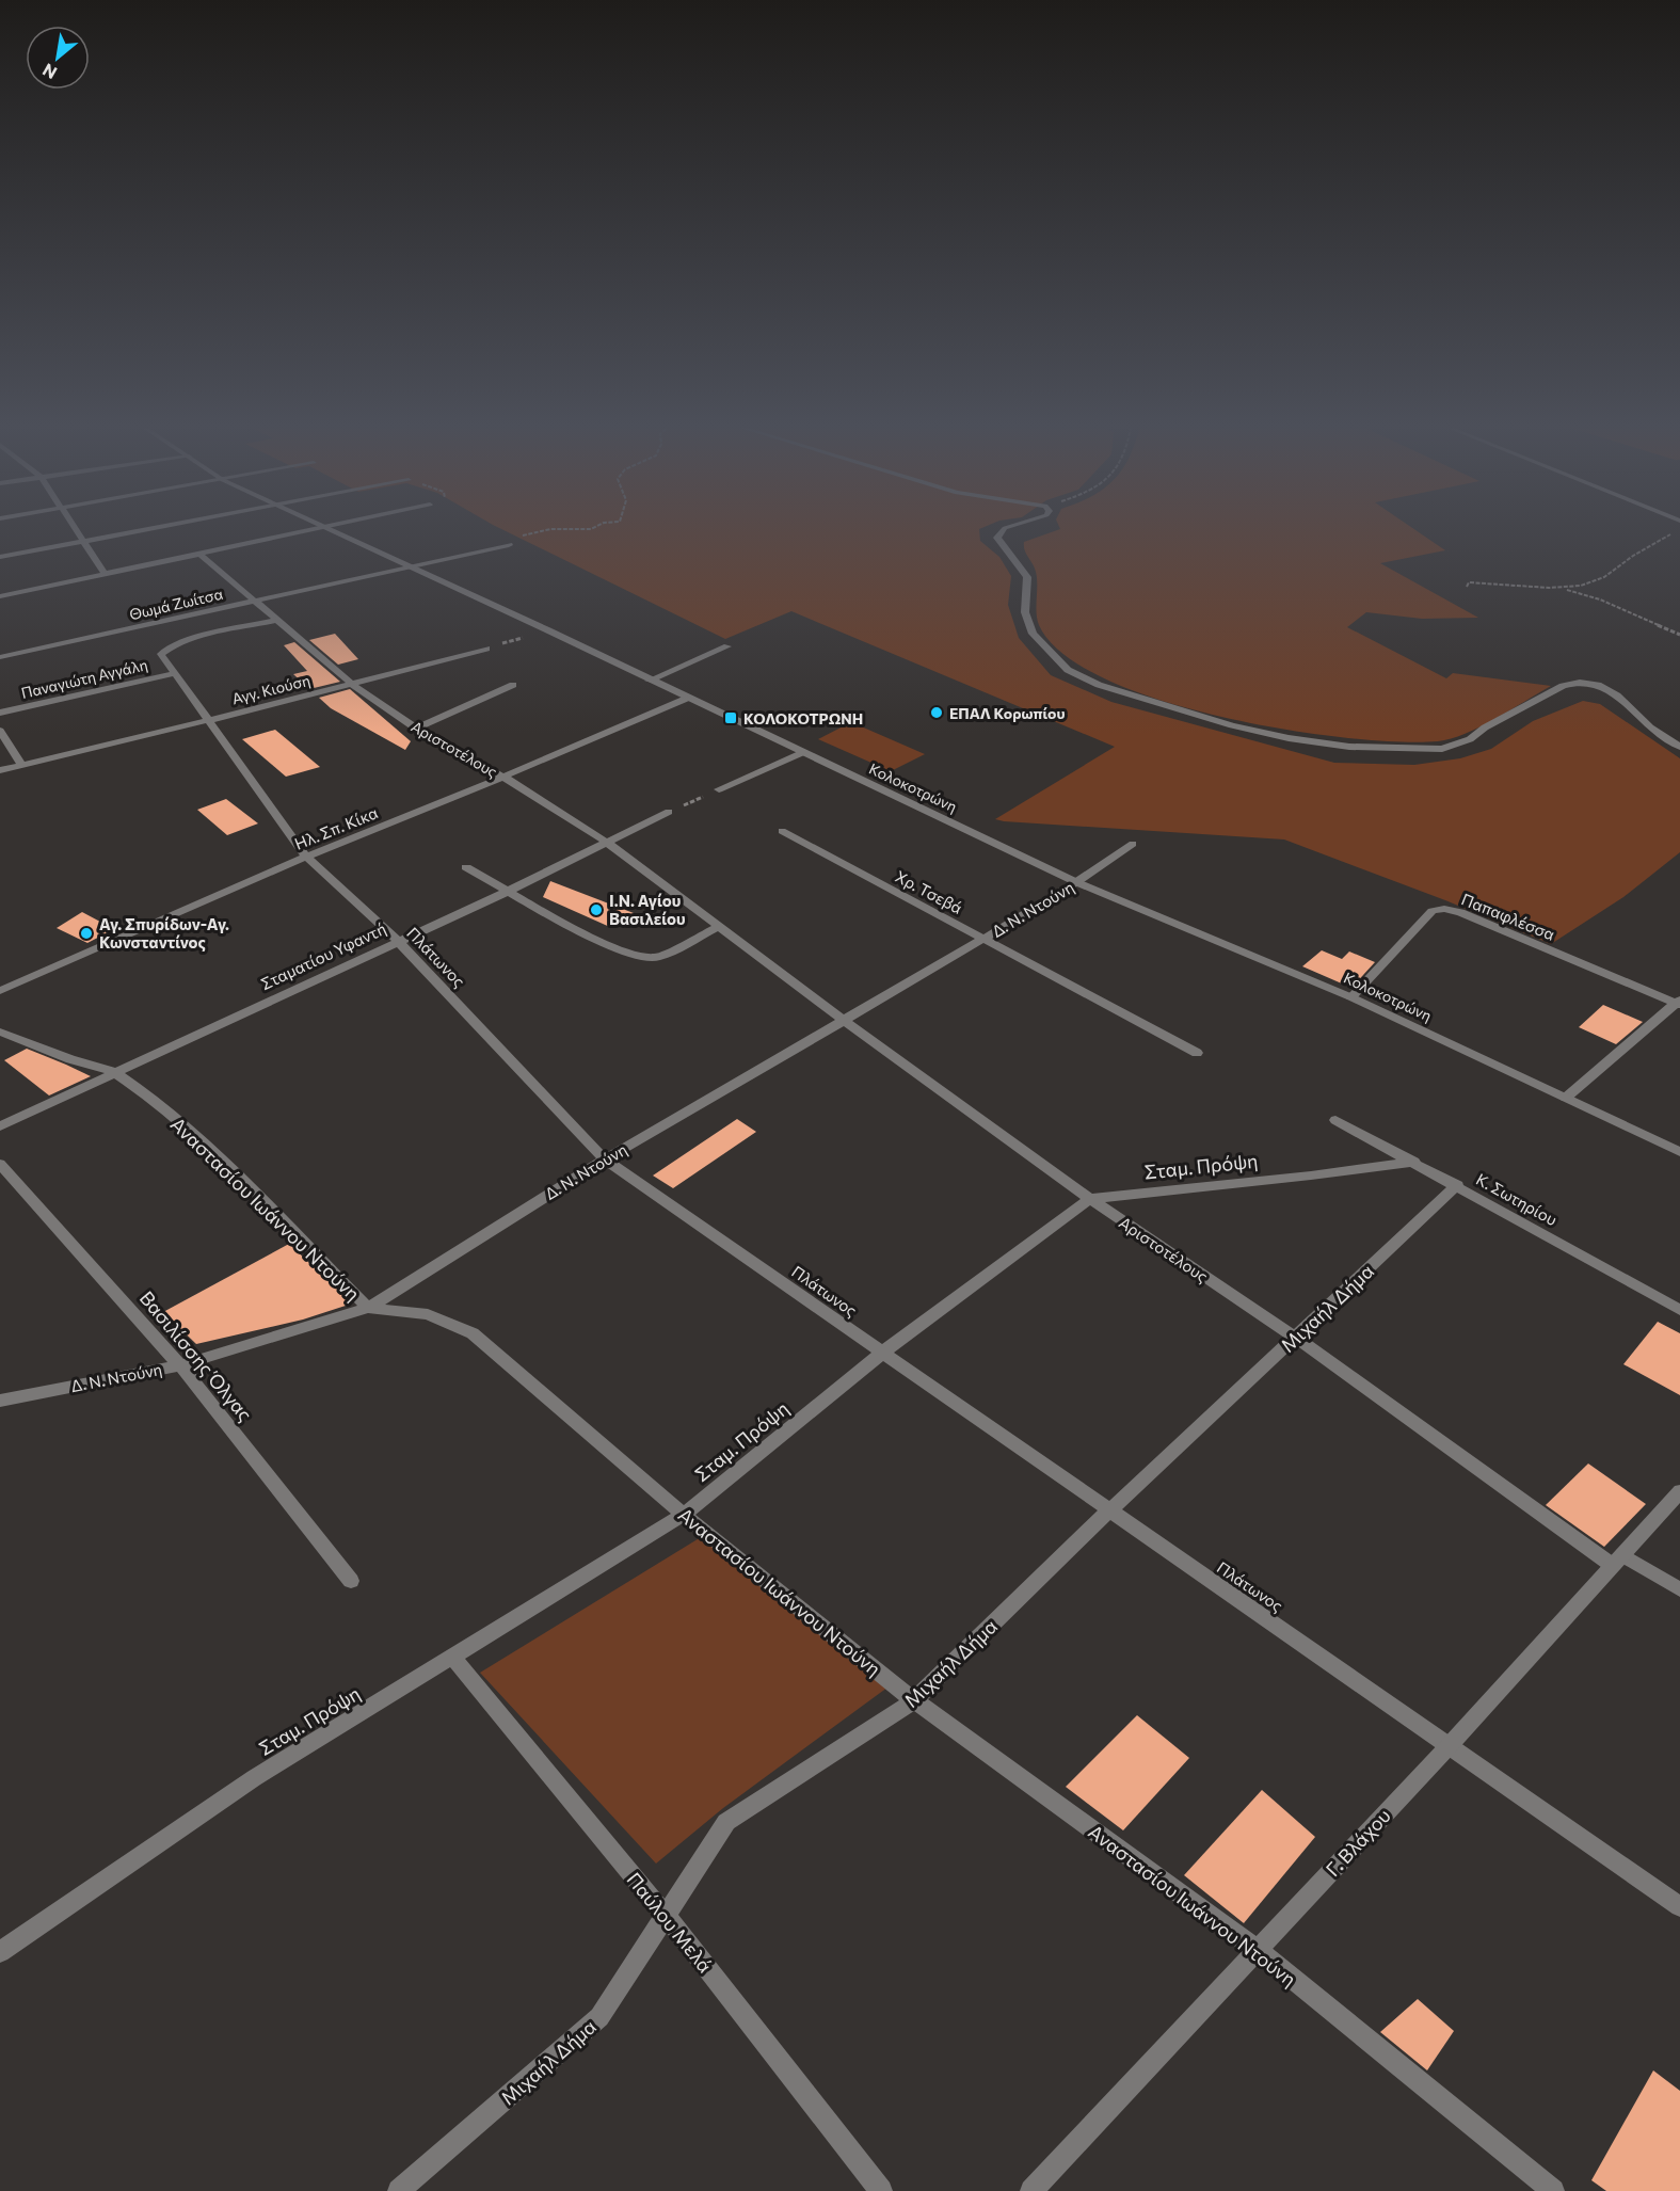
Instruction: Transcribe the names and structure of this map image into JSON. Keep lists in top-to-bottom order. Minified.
{"streets":{"street":["Θωμά Ζωίτσα","Παναγιώτη Αγγάλη","Αγγ. Κιούση","Αριστοτέλους","Κολοκοτρώνη","Ηλ. Σπ. Κίκα","Χρ. Τσεβά","Δ. Ν. Ντούνη","Παπαφλέσσα","Σταματίου Υφαντή","Πλάτωνος","Σταμ. Πρόψη","Κ. Σωτηρίου","Αναστασίου Ιωάννου Ντούνη","Μιχαήλ Δήμα","Βασιλίσσης Όλγας","Γ. Βλάχου","Παύλου Μελά"]},"crossings":[["Θωμά Ζωίτσα","Αριστοτέλους"],["Θωμά Ζωίτσα","Κολοκοτρώνη"],["Παναγιώτη Αγγάλη","Πλάτωνος"],["Αγγ. Κιούση","Αριστοτέλους"],["Αγγ. Κιούση","Πλάτωνος"],["Αριστοτέλους","Ηλ. Σπ. Κίκα"],["Αριστοτέλους","Δ. Ν. Ντούνη"],["Αριστοτέλους","Σταματίου Υφαντή"],["Αριστοτέλους","Πλάτωνος"],["Αριστοτέλους","Σταμ. Πρόψη"],["Αριστοτέλους","Μιχαήλ Δήμα"],["Αριστοτέλους","Γ. Βλάχου"],["Κολοκοτρώνη","Ηλ. Σπ. Κίκα"],["Κολοκοτρώνη","Δ. Ν. Ντούνη"],["Κολοκοτρώνη","Παπαφλέσσα"],["Ηλ. Σπ. Κίκα","Πλάτωνος"],["Χρ. Τσεβά","Δ. Ν. Ντούνη"],["Δ. Ν. Ντούνη","Πλάτωνος"],["Δ. Ν. Ντούνη","Αναστασίου Ιωάννου Ντούνη"],["Δ. Ν. Ντούνη","Βασιλίσσης Όλγας"],["Σταματίου Υφαντή","Πλάτωνος"],["Σταματίου Υφαντή","Αναστασίου Ιωάννου Ντούνη"],["Πλάτωνος","Σταμ. Πρόψη"],["Πλάτωνος","Μιχαήλ Δήμα"],["Πλάτωνος","Γ. Βλάχου"],["Σταμ. Πρόψη","Κ. Σωτηρίου"],["Σταμ. Πρόψη","Αναστασίου Ιωάννου Ντούνη"],["Σταμ. Πρόψη","Παύλου Μελά"],["Κ. Σωτηρίου","Μιχαήλ Δήμα"],["Αναστασίου Ιωάννου Ντούνη","Μιχαήλ Δήμα"],["Αναστασίου Ιωάννου Ντούνη","Γ. Βλάχου"],["Μιχαήλ Δήμα","Παύλου Μελά"]],"places":{"other":["ΕΠΑΛ Κορωπίου","Ι.Ν. Αγίου Βασιλείου","Αγ. Σπυρίδων-Αγ. Κωνσταντίνος"],"transit":["ΚΟΛΟΚΟΤΡΩΝΗ"]},"north":"bottom left"}
